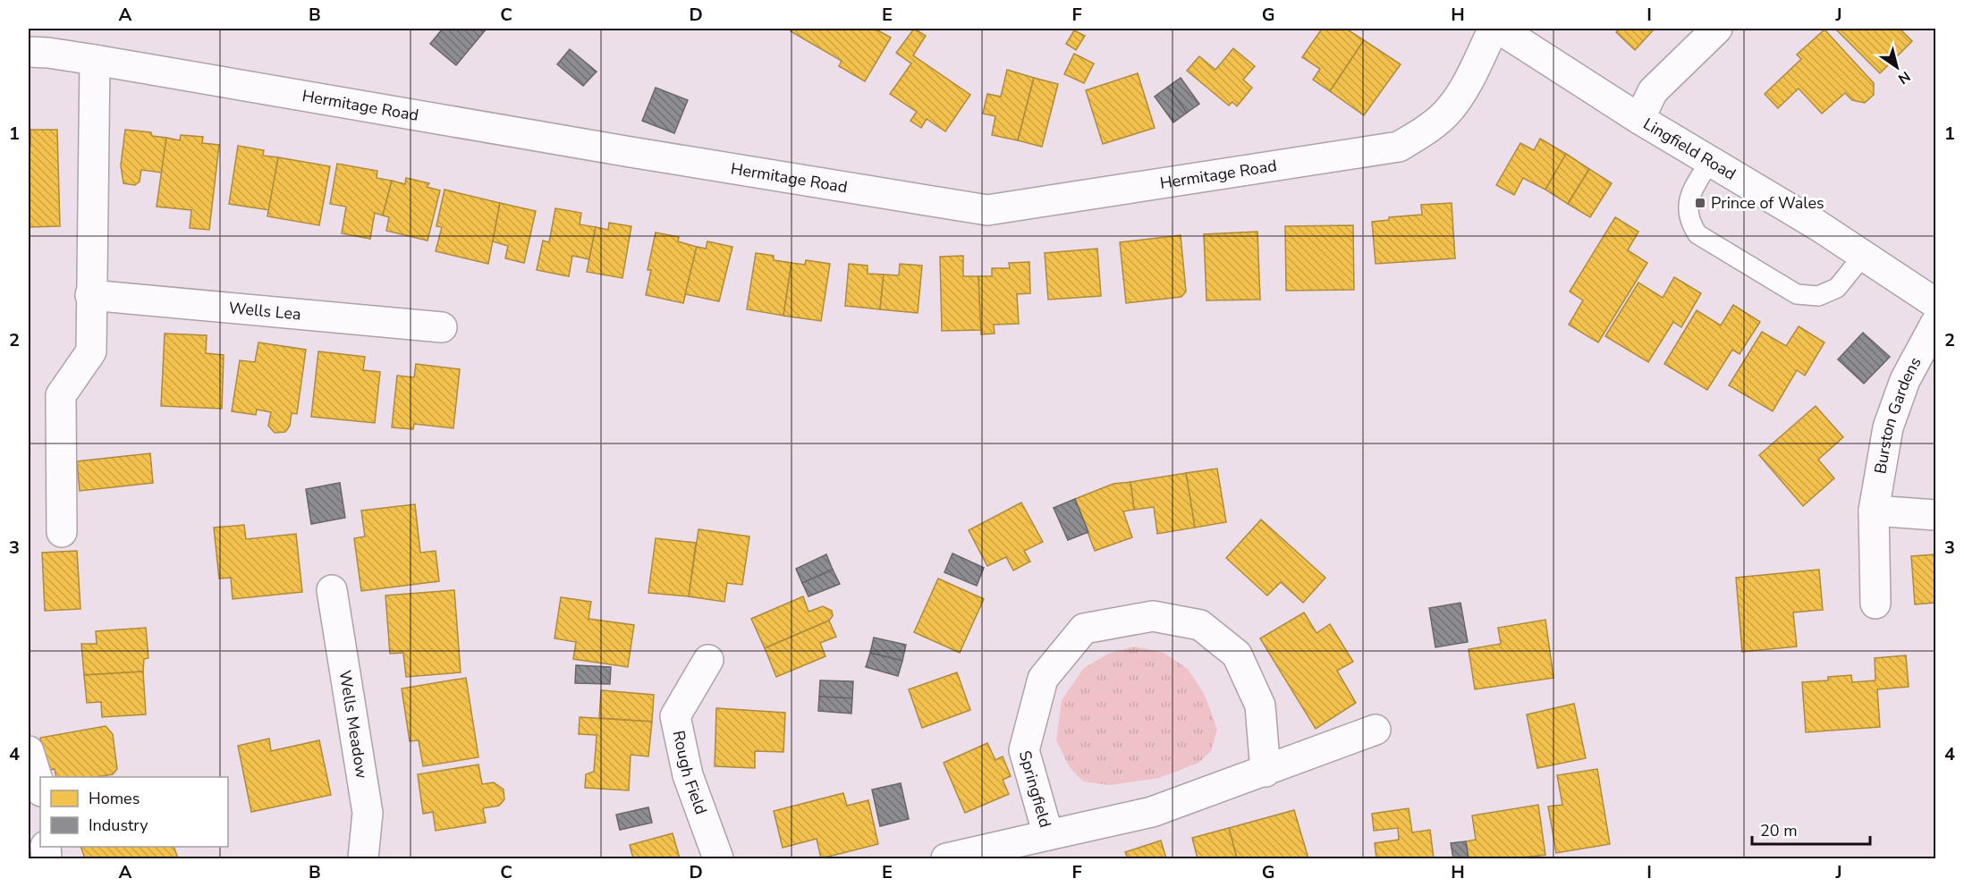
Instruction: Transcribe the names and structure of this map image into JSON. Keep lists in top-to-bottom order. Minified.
{"streets":{"street":["Hermitage Road","Lingfield Road","Wells Lea","Burston Gardens","Wells Meadow","Rough Field","Springfield"]},"places":{"transit":["Prince of Wales"]},"legend":["Homes","Industry"],"scale_bar":"20 m","north":"bottom right","grid":{"columns":["A","B","C","D","E","F","G","H","I","J"],"rows":["1","2","3","4"]}}
